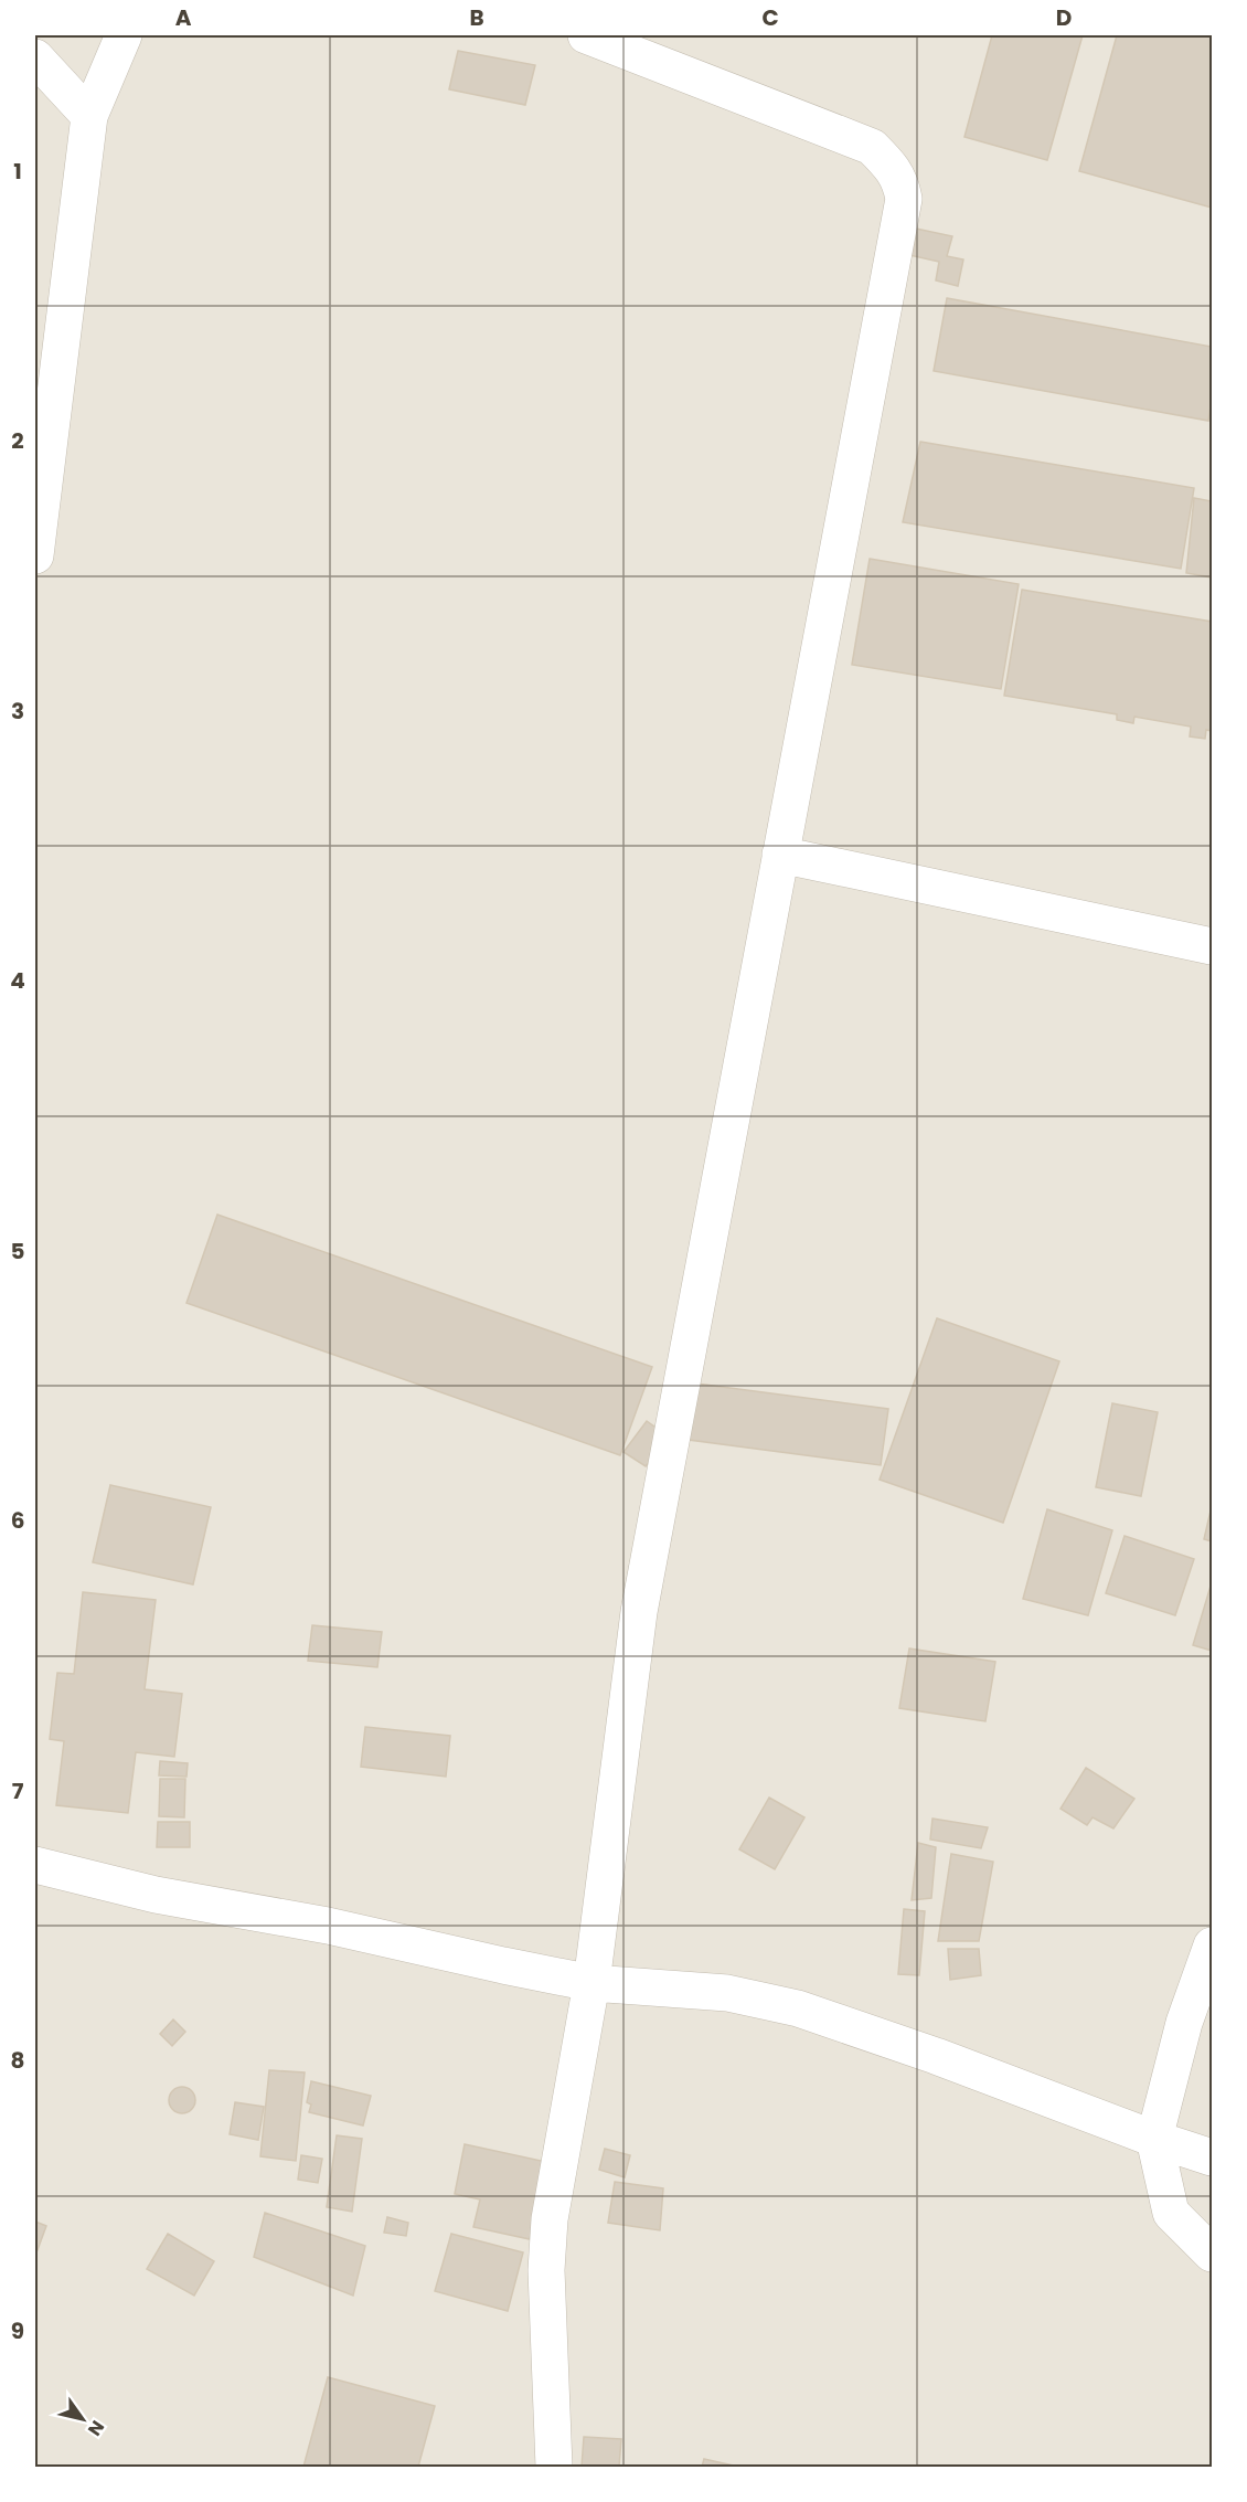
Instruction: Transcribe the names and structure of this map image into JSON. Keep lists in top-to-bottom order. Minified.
{"north":"bottom right","grid":{"columns":["A","B","C","D"],"rows":["1","2","3","4","5","6","7","8","9"]}}
